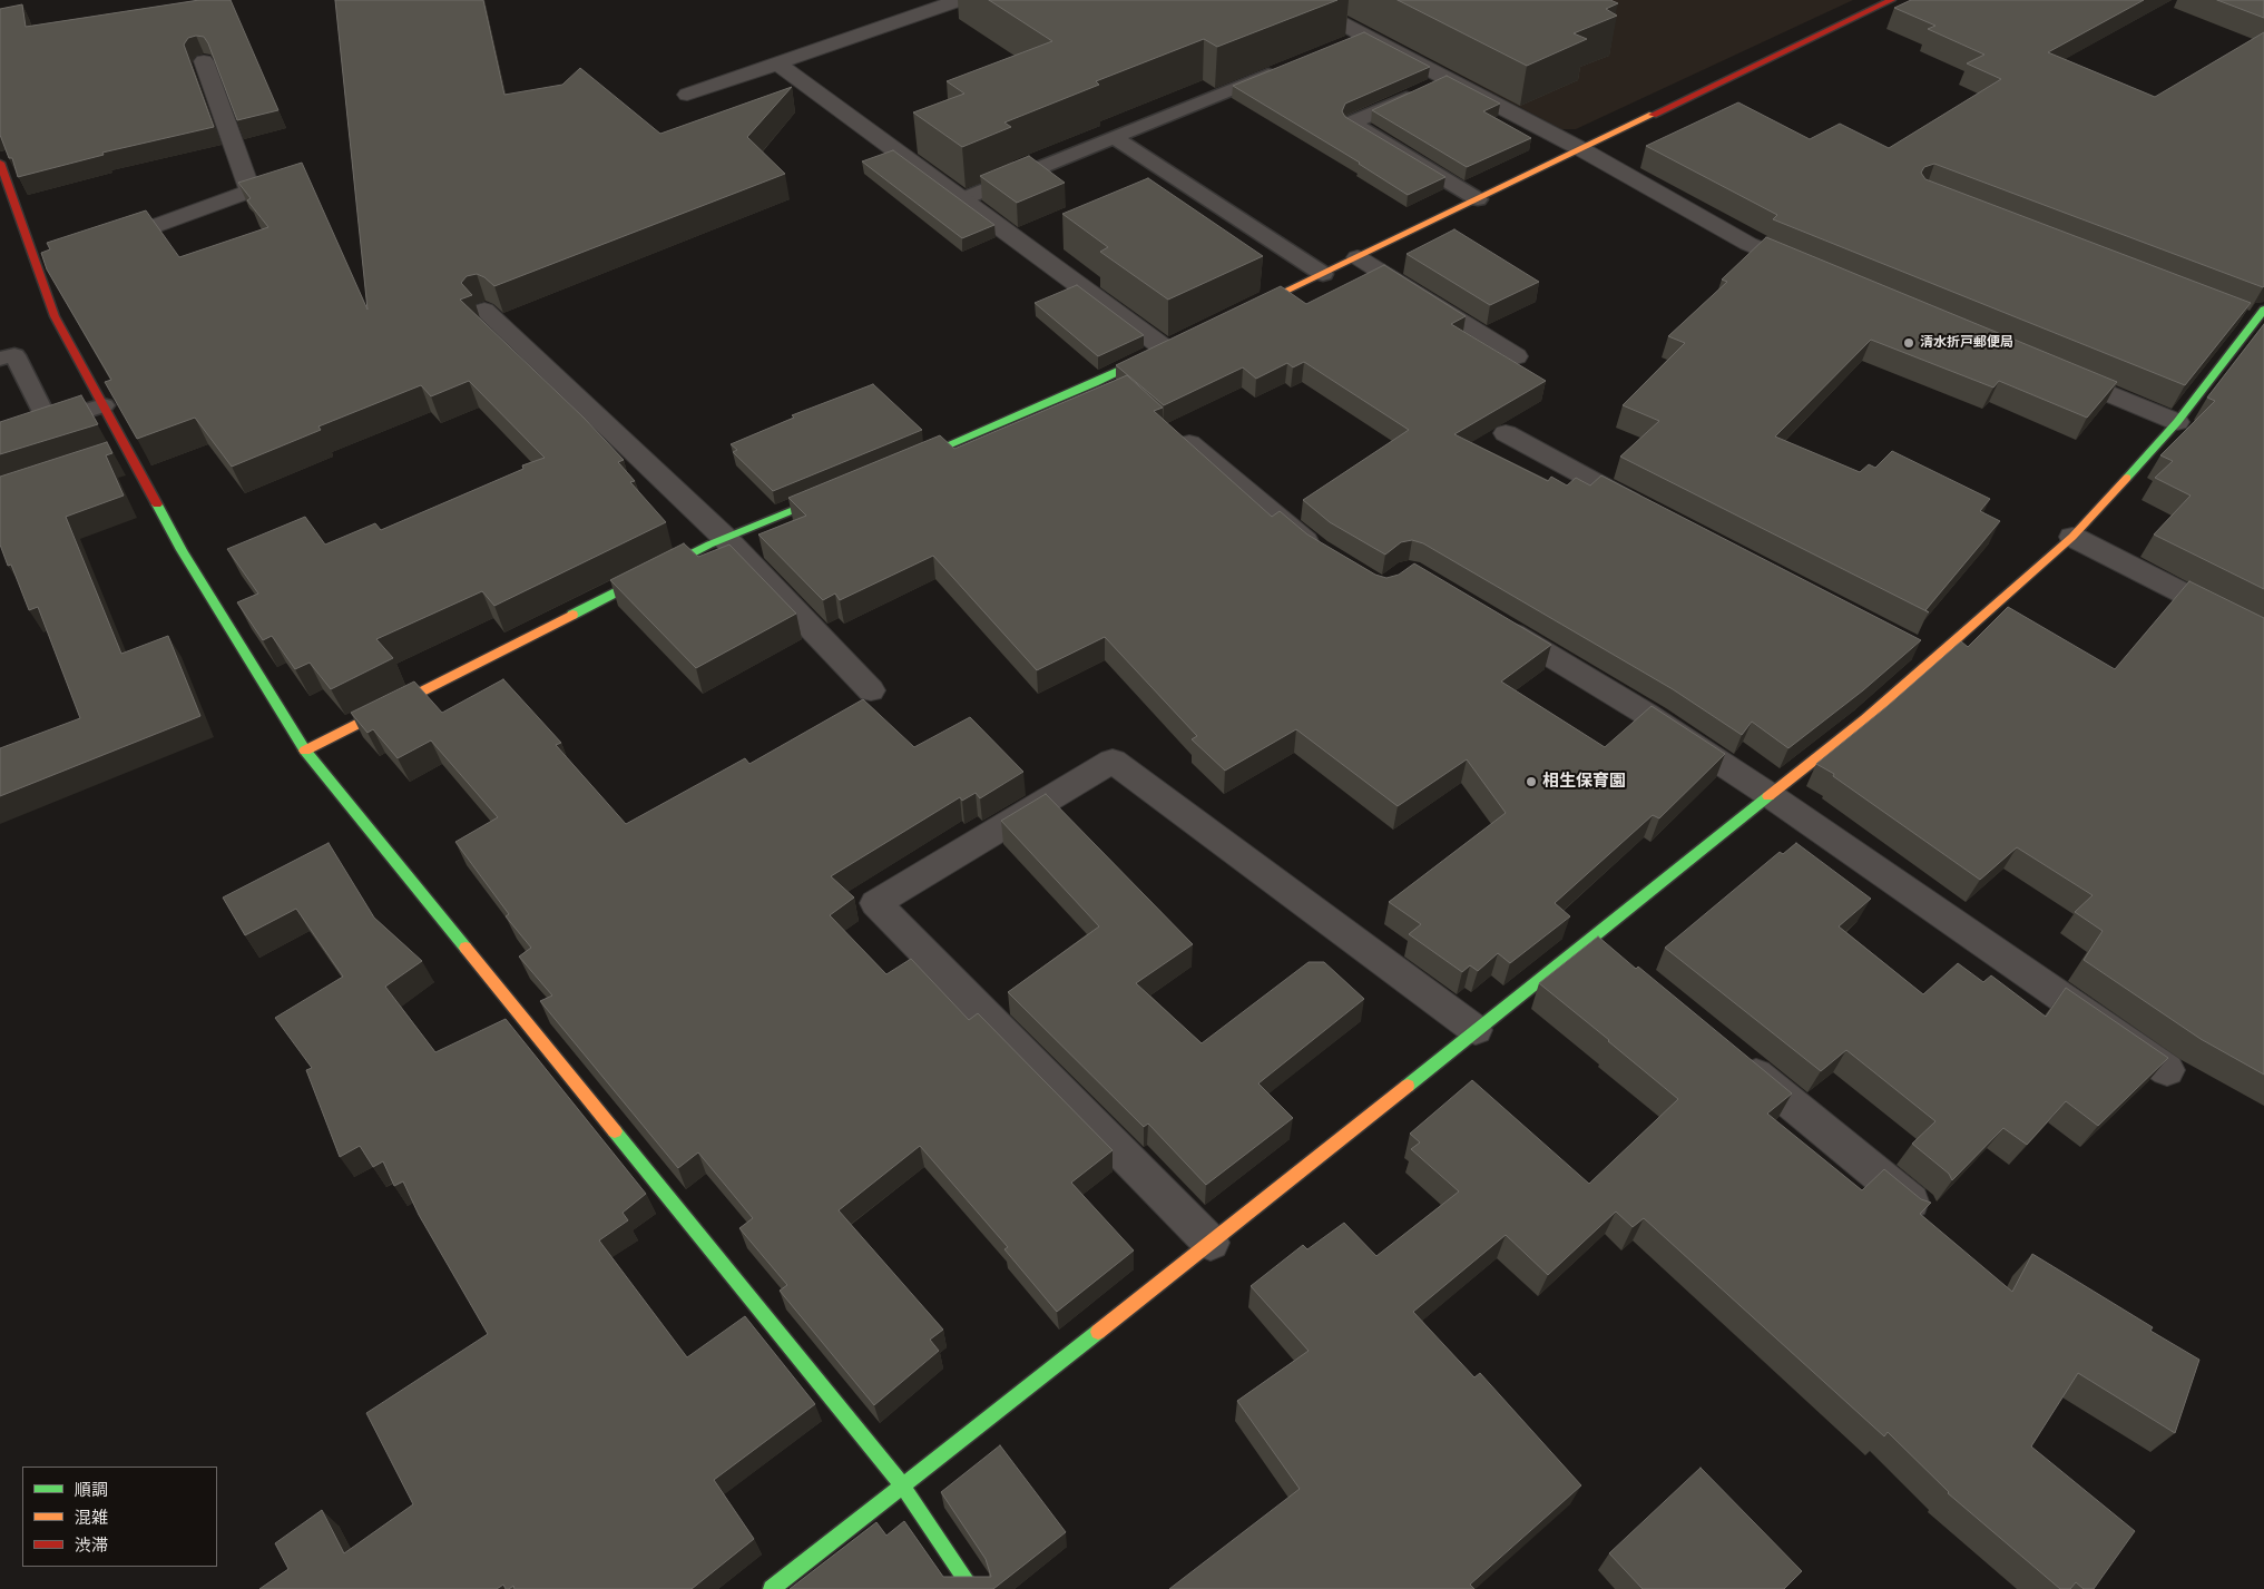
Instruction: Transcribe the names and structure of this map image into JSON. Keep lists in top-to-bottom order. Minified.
{"places":["清水折戸郵便局","相生保育園"],"legend":["順調","混雑","渋滞"]}
